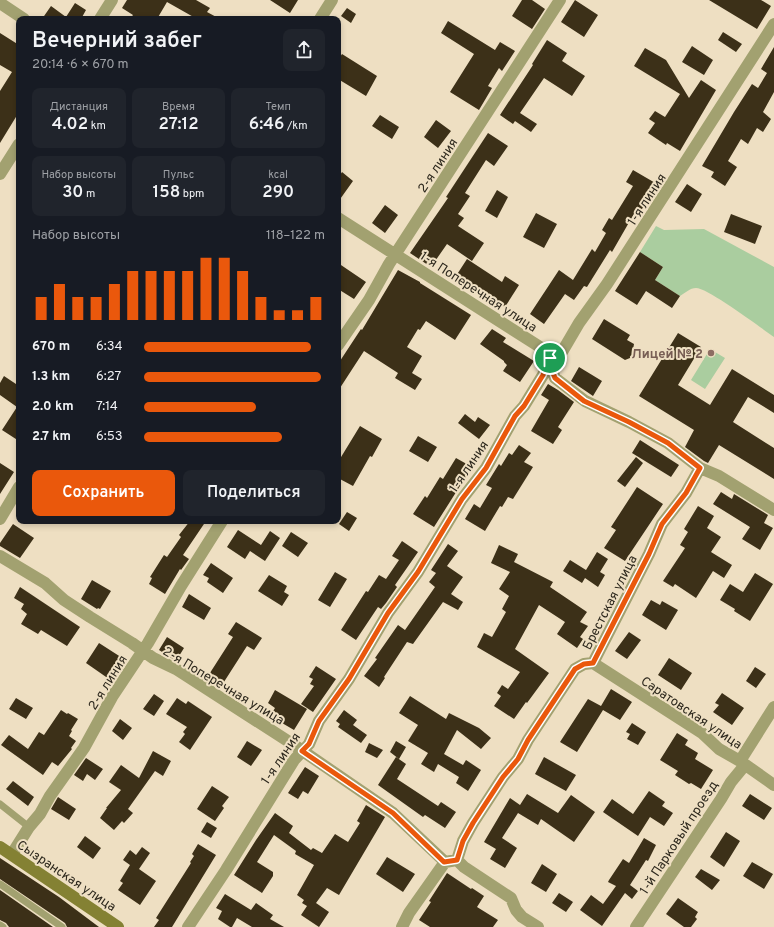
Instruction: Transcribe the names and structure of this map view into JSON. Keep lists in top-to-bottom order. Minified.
{"streets":{"street":["2-я линия","1-я линия","1-я Поперечная улица","Брестская улица","2-я Поперечная улица","Саратовская улица","1-й Парковый проезд","Сызранская улица"]},"crossings":[["2-я линия","1-я Поперечная улица"],["2-я линия","2-я Поперечная улица"],["2-я линия","Сызранская улица"],["1-я линия","1-я Поперечная улица"],["1-я линия","2-я Поперечная улица"],["Брестская улица","Саратовская улица"],["Саратовская улица","1-й Парковый проезд"]],"places":["Лицей № 2"],"page":{"heading":["Вечерний забег","20:14 · 6 × 670 m"],"stats":[["Дистанция","4.02 km"],["Время","27:12"],["Темп","6:46 /km"],["Набор высоты","30 m"],["Пульс","158 bpm"],["kcal","290"]],"chart":["Набор высоты","118–122 m"],"list":[{"name":"670 m","note":"6:34"},{"name":"1.3 km","note":"6:27"},{"name":"2.0 km","note":"7:14"},{"name":"2.7 km","note":"6:53"}],"buttons":["Сохранить","Поделиться"]}}
